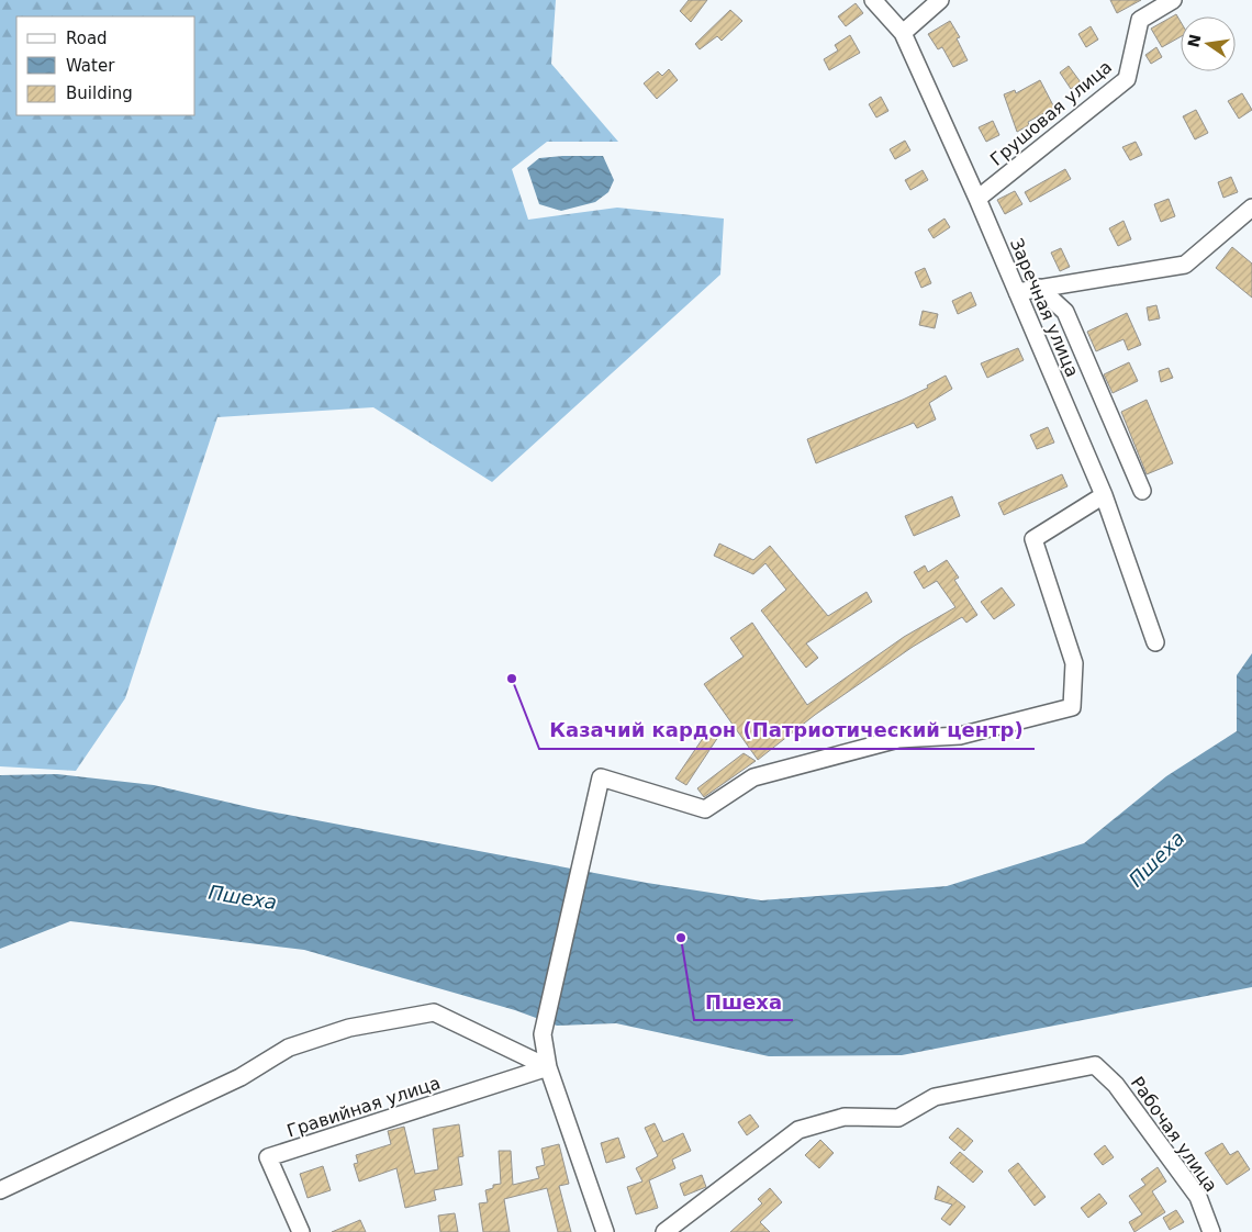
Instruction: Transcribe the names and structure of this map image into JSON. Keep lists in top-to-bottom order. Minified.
{"streets":{"street":["Грушовая улица","Заречная улица","Гравийная улица","Рабочая улица"]},"crossings":[["Грушовая улица","Заречная улица"]],"water":["Пшеха"],"places":["Казачий кардон (Патриотический центр)","Пшеха"],"legend":["Road","Water","Building"],"north":"left"}
